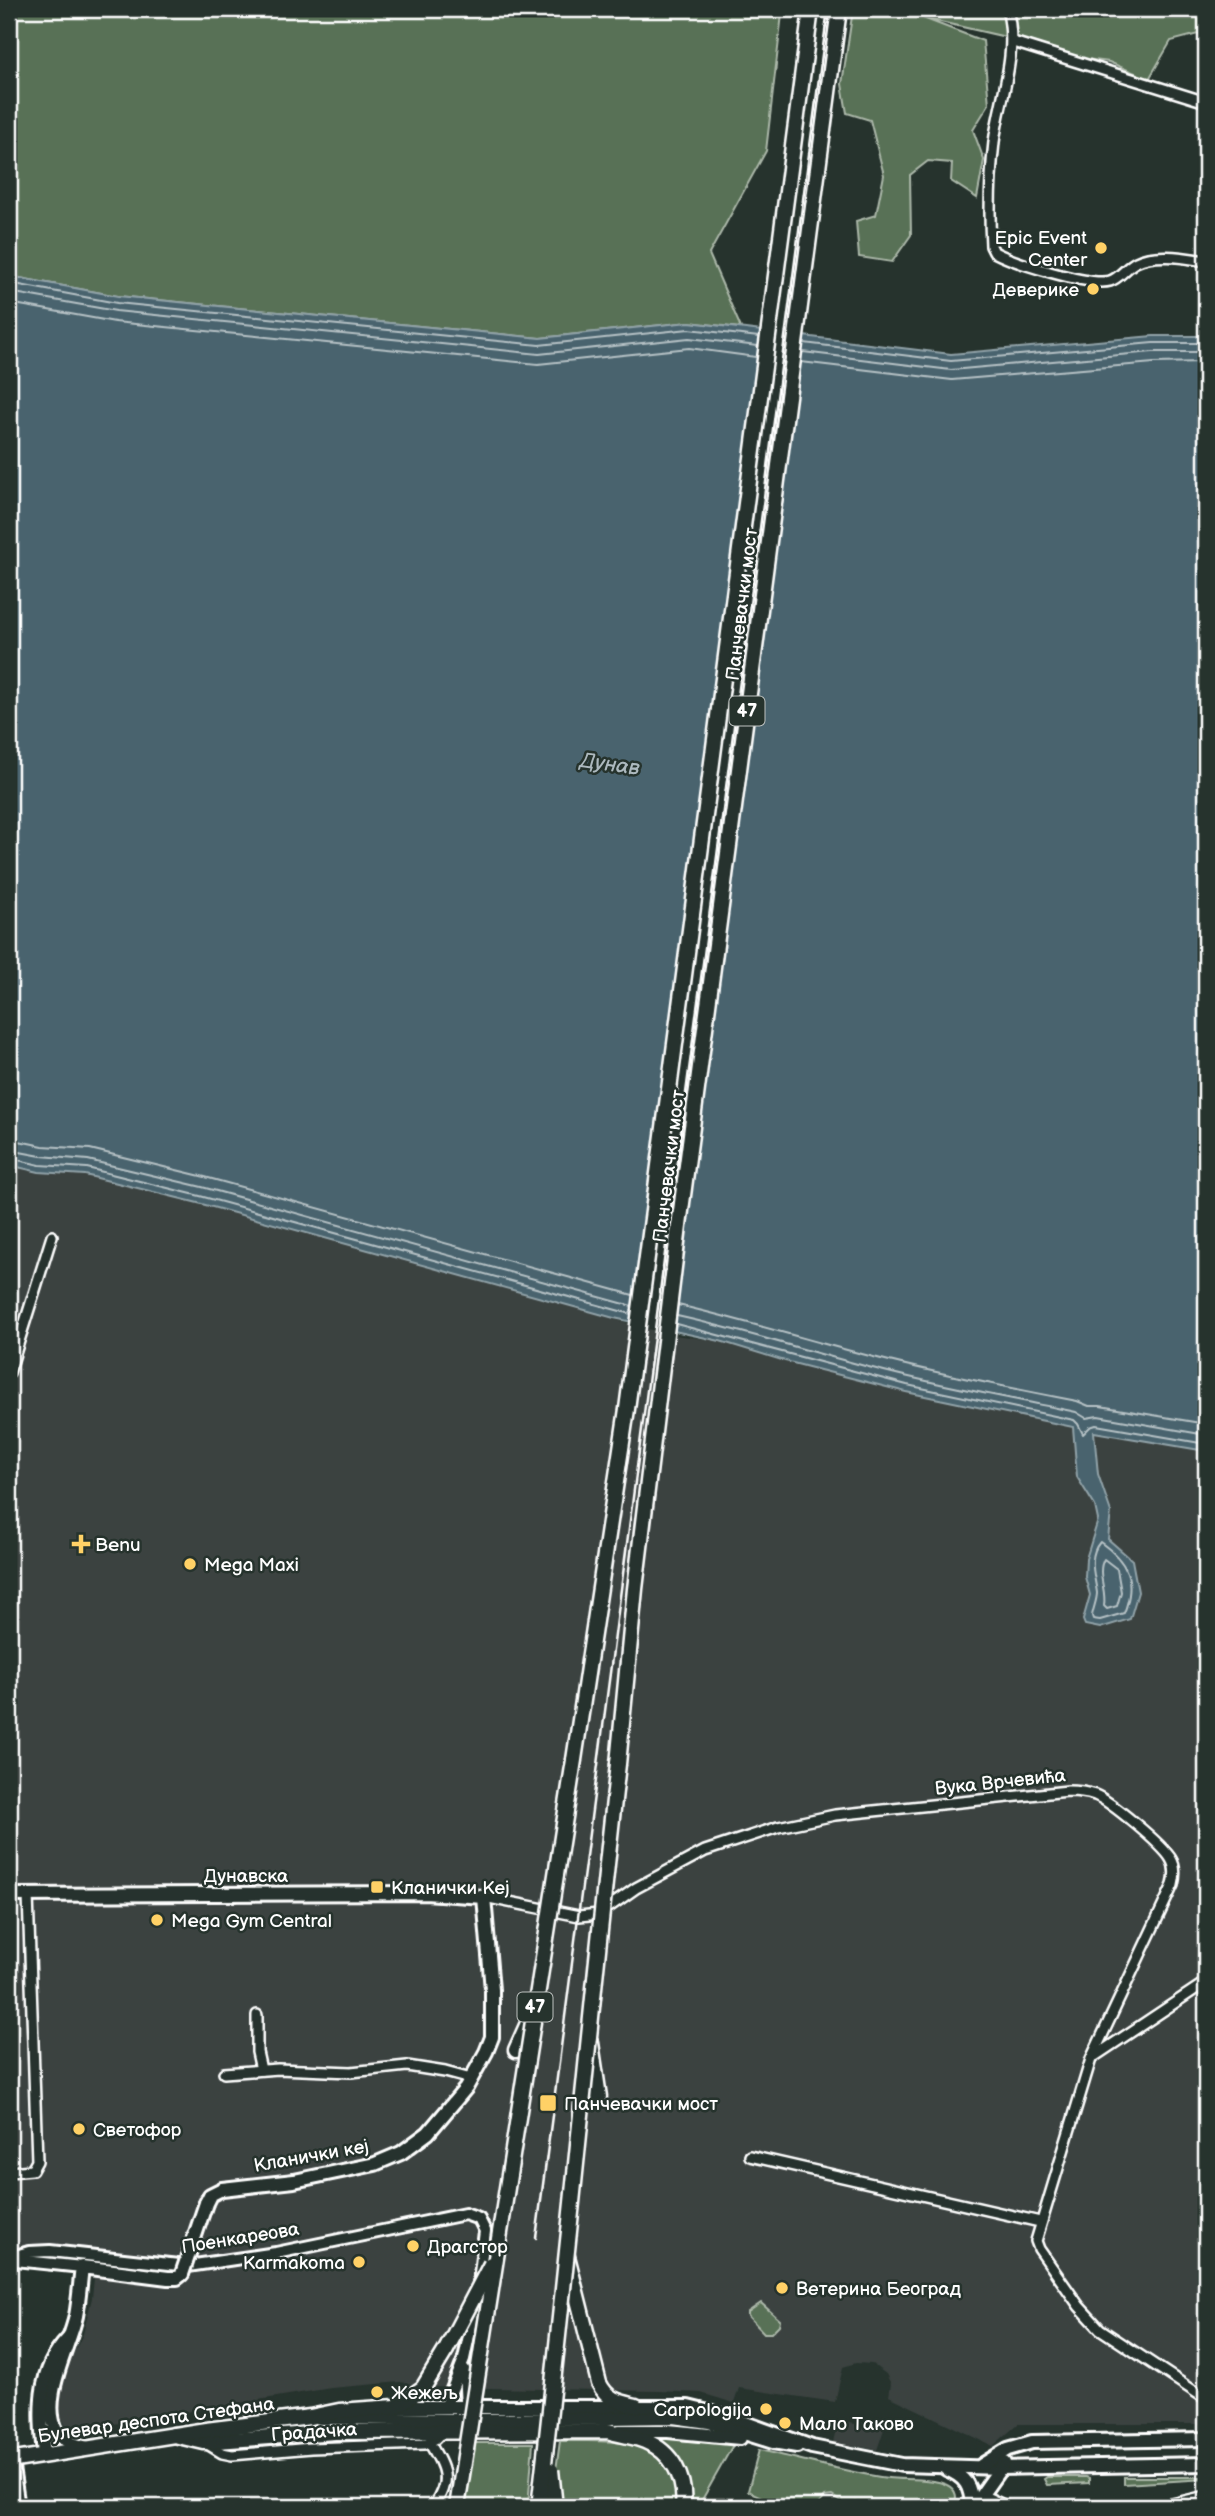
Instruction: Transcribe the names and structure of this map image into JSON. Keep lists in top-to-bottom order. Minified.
{"streets":{"main road":["Панчевачки мост","47","Дунавска","Кланички кеј","Поенкареова","Булевар деспота Стефана"],"street":["Вука Врчевића","Градачка"]},"crossings":[["Панчевачки мост","47"],["Вука Врчевића","Дунавска"],["Вука Врчевића","Кланички кеј"],["Дунавска","Кланички кеј"],["Кланички кеј","Поенкареова"]],"water":["Дунав"],"places":{"other":["Epic Event Center","Деверике","Mega Maxi","Mega Gym Central","Светофор","Драгстор","Karmakoma","Ветерина Београд","Жежељ","Carpologija","Мало Таково"],"health":["Benu"],"transit":["Кланички Кеј","Панчевачки мост"]}}
